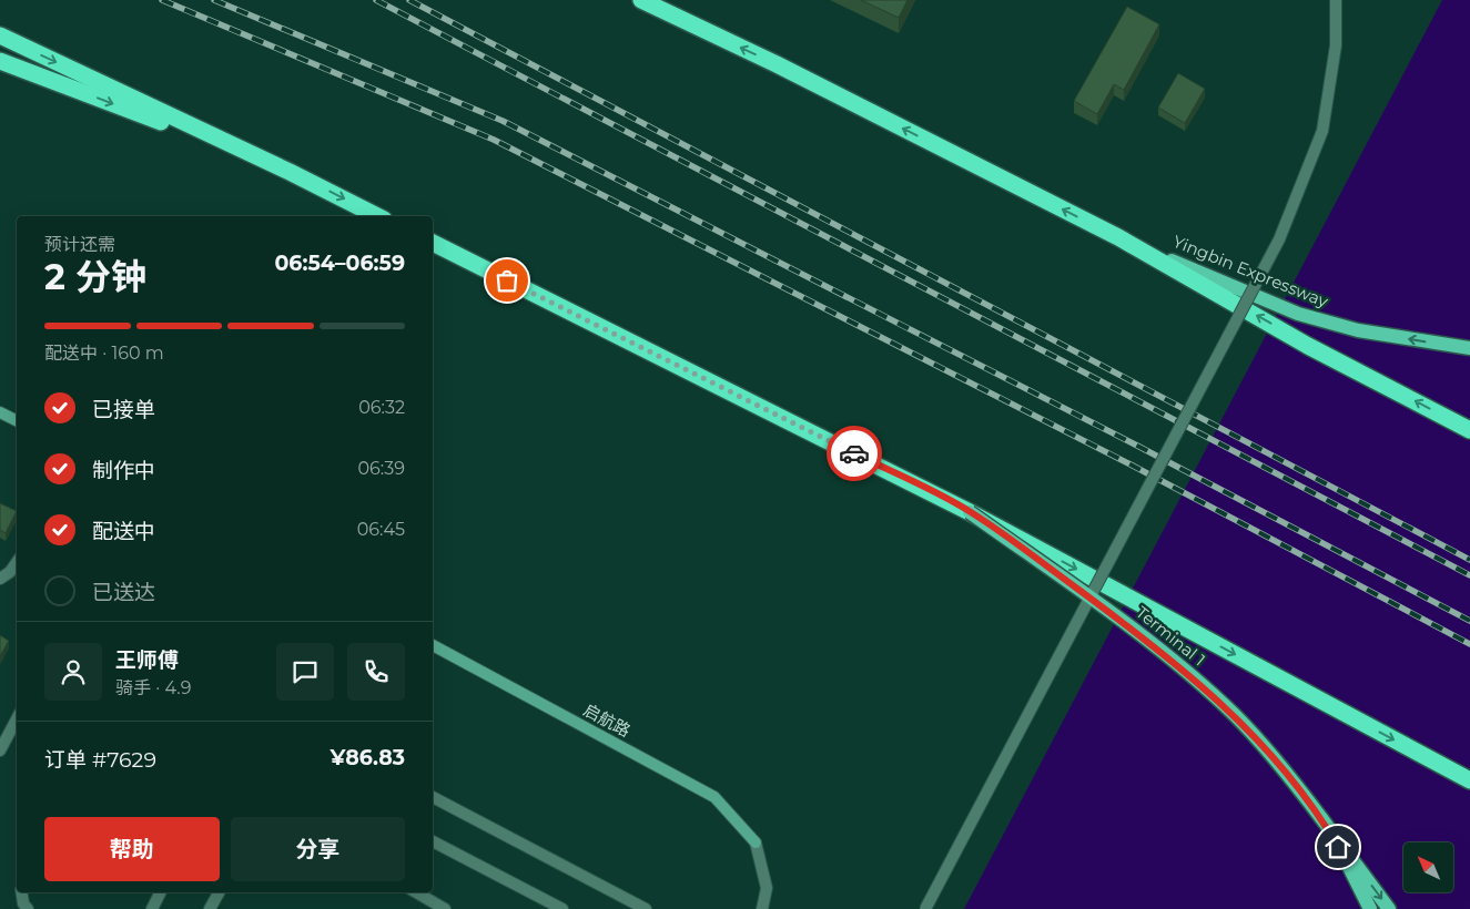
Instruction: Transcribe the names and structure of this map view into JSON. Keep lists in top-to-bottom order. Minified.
{"streets":{"main road":["Yingbin Expressway","Terminal 1"],"street":["启航路"]},"one_way":["Yingbin Expressway"],"north":"top left","page":{"heading":["2 分钟","预计还需","06:54–06:59"],"panel":["王师傅","骑手 · 4.9","订单 #7629","¥86.83"],"bar":"配送中 · 160 m","list":[["已接单","06:32"],["制作中","06:39"],["配送中","06:45"],"已送达"],"buttons":["帮助","分享"]}}
